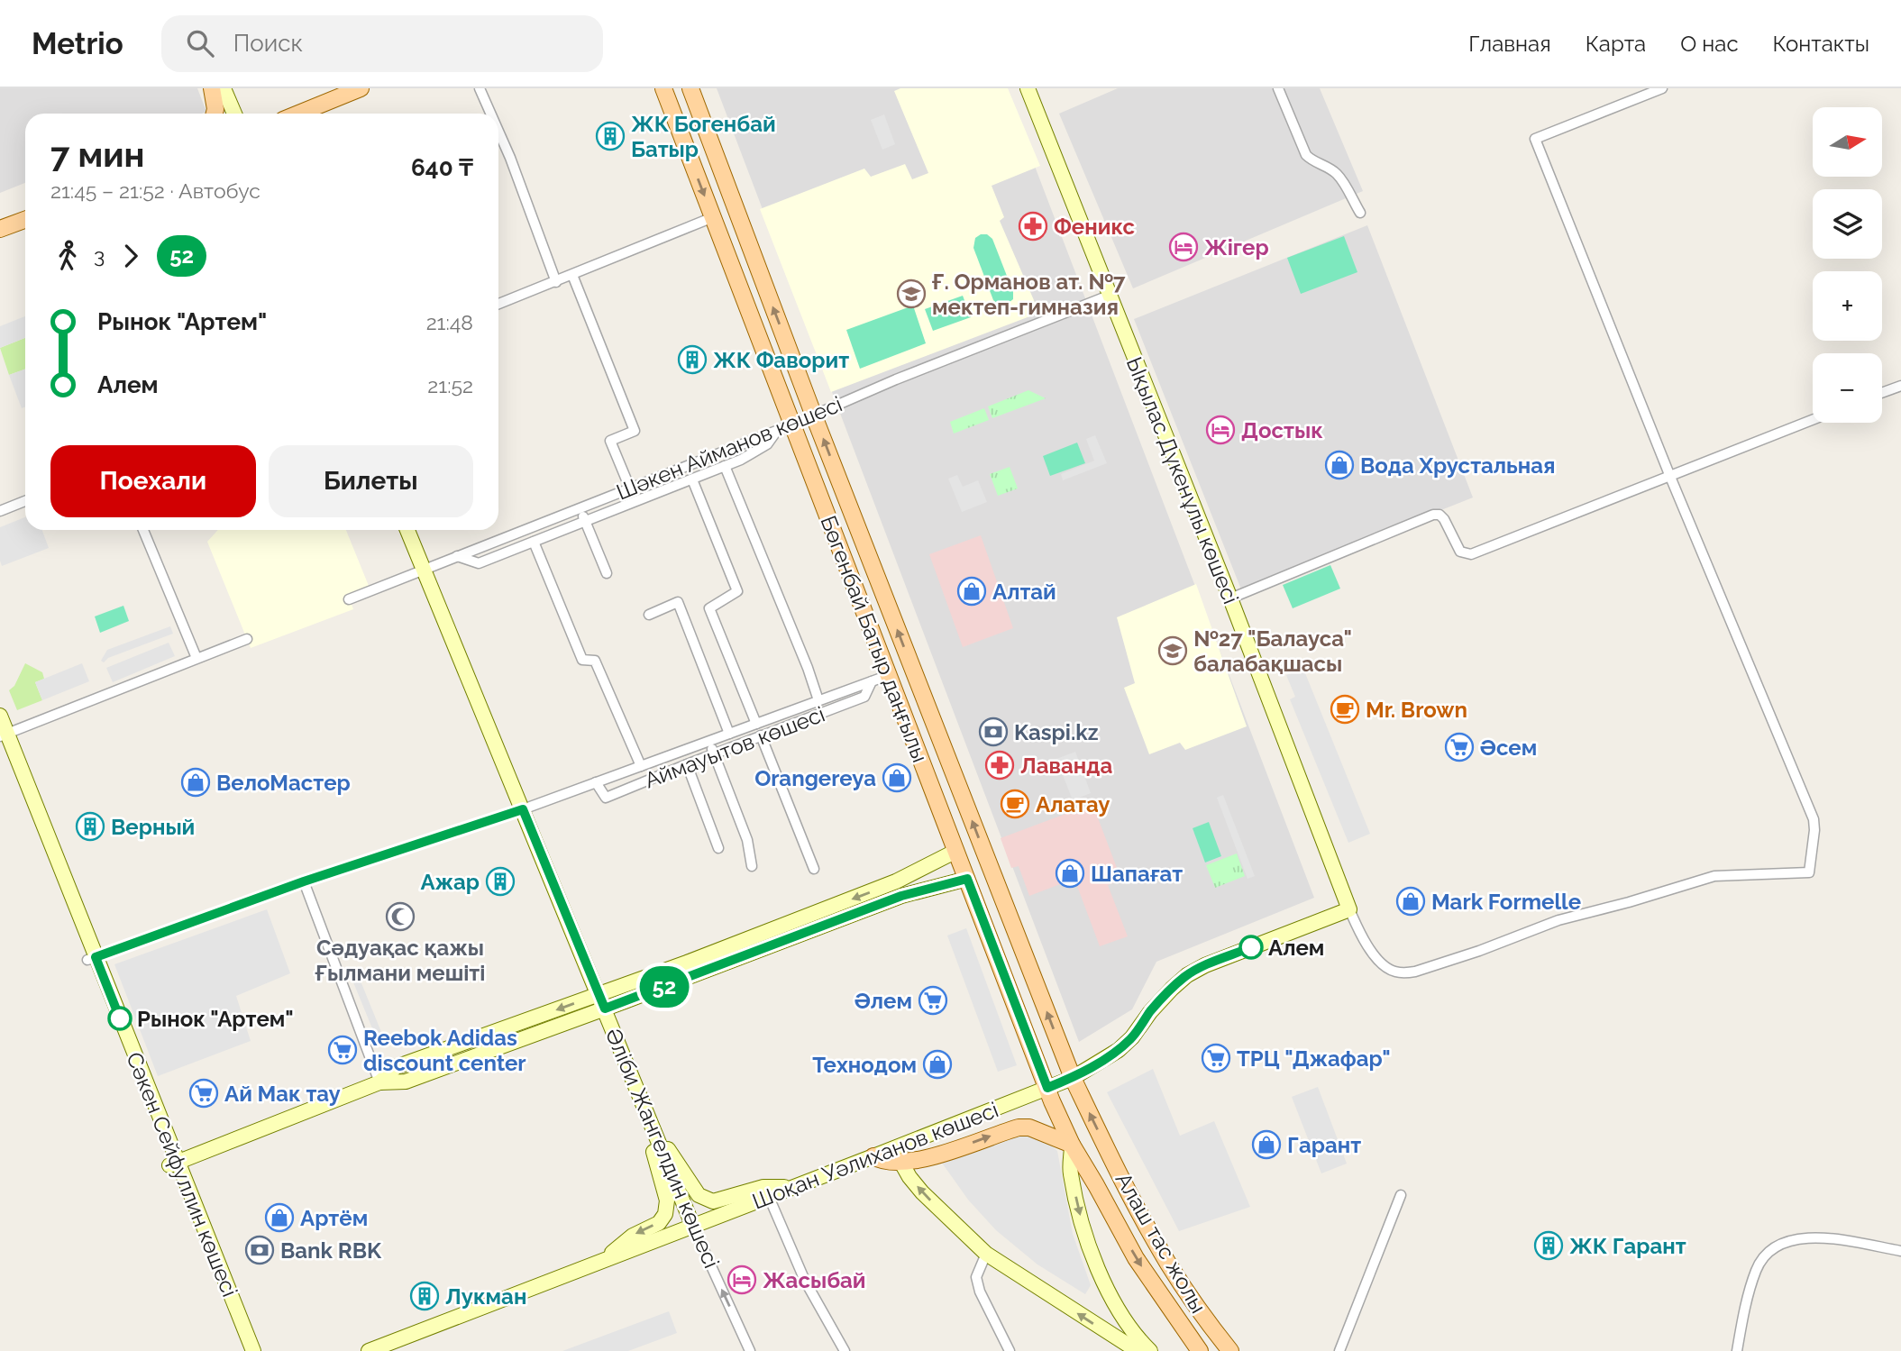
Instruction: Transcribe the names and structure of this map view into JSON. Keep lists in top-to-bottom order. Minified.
{"streets":{"main road":["Бөгенбай Батыр даңғылы","Алаш тас жолы"],"street":["Шәкен Айманов көшесі","Ықылас Дүкенұлы көшесі","Аймауытов көшесі","Әліби Жангелдин көшесі","Шоқан Уәлиханов көшесі","Сәкен Сейфуллин көшесі"]},"crossings":[["Шәкен Айманов көшесі","Ықылас Дүкенұлы көшесі"],["Шәкен Айманов көшесі","Бөгенбай Батыр даңғылы"],["Шәкен Айманов көшесі","Әліби Жангелдин көшесі"],["Ықылас Дүкенұлы көшесі","Шоқан Уәлиханов көшесі"],["Бөгенбай Батыр даңғылы","Аймауытов көшесі"],["Бөгенбай Батыр даңғылы","Шоқан Уәлиханов көшесі"],["Бөгенбай Батыр даңғылы","Алаш тас жолы"],["Аймауытов көшесі","Әліби Жангелдин көшесі"],["Аймауытов көшесі","Сәкен Сейфуллин көшесі"],["Әліби Жангелдин көшесі","Шоқан Уәлиханов көшесі"]],"places":{"building":["ЖК Богенбай Батыр","ЖК Фаворит","Верный","Ажар","ЖК Гарант","Лукман"],"pharmacy":["Феникс","Лаванда"],"hotel":["Жiгер","Достык","Жасыбай"],"school or university":["Ғ. Орманов ат. №7 мектеп-гимназия","№27 \"Балауса\" балабақшасы"],"shop":["Вода Хрустальная","Алтай","Orangereya","ВелоМастер","Шапағат","Mark Formelle","Технодом","Гарант","Артём"],"cafe":["Mr. Brown","Алатау"],"bank":["Kaspi.kz","Bank RBK"],"supermarket":["Әсем","Әлем","Reebok Adidas discount center","ТРЦ \"Джафар\"","Ай Мак тау"],"mosque":["Сәдуақас қажы Ғылмани мешіті"],"other":["Алем","Рынок \"Артем\""]},"lines":["bus line 52"],"north":"right","page":{"header":"Metrio","search":"Поиск","nav":["Главная","Карта","О нас","Контакты"],"on_map":"52","map_buttons":["+","−"],"heading":["7 мин","21:45 – 21:52 · Автобус","640 ₸"],"legs":["3","52"],"list":[{"name":"Рынок \"Артем\"","value":"21:48"},{"name":"Алем","value":"21:52"}],"buttons":["Поехали","Билеты"]}}
